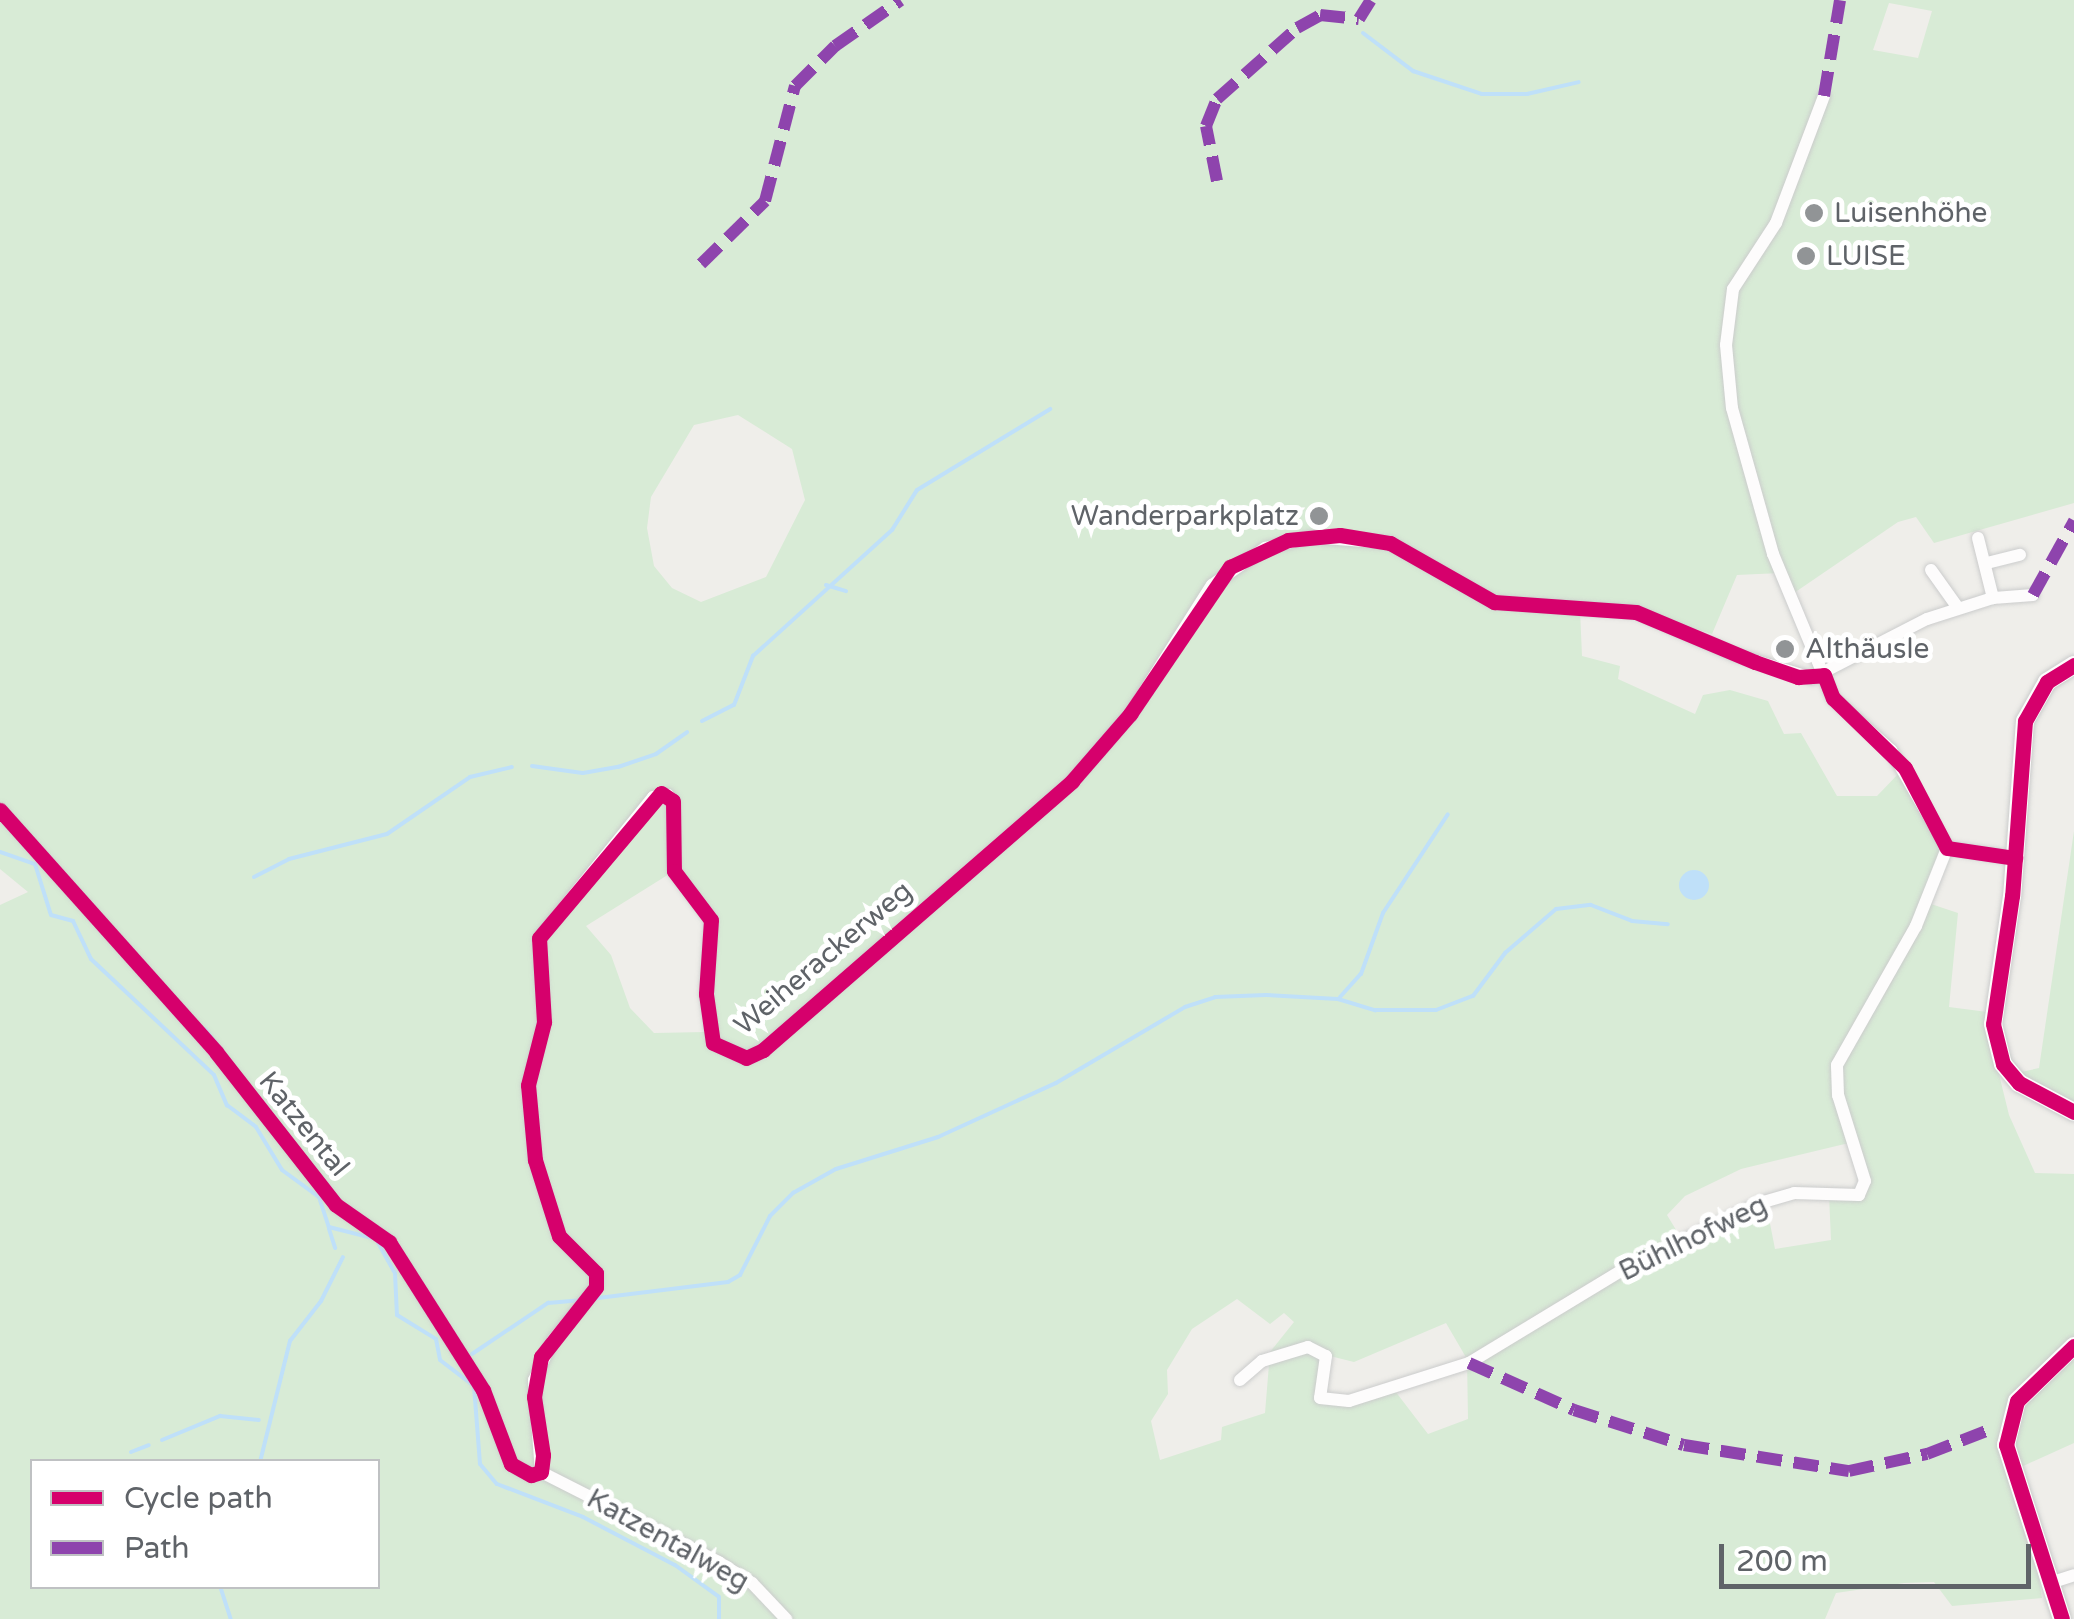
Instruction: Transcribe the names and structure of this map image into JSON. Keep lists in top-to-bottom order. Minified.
{"streets":{"street":["Weiherackerweg","Katzental","Bühlhofweg","Katzentalweg"]},"crossings":[["Weiherackerweg","Katzental"],["Weiherackerweg","Katzentalweg"],["Katzental","Katzentalweg"]],"places":["Luisenhöhe","LUISE","Wanderparkplatz","Althäusle"],"legend":["Cycle path","Path"],"scale_bar":"200 m"}
